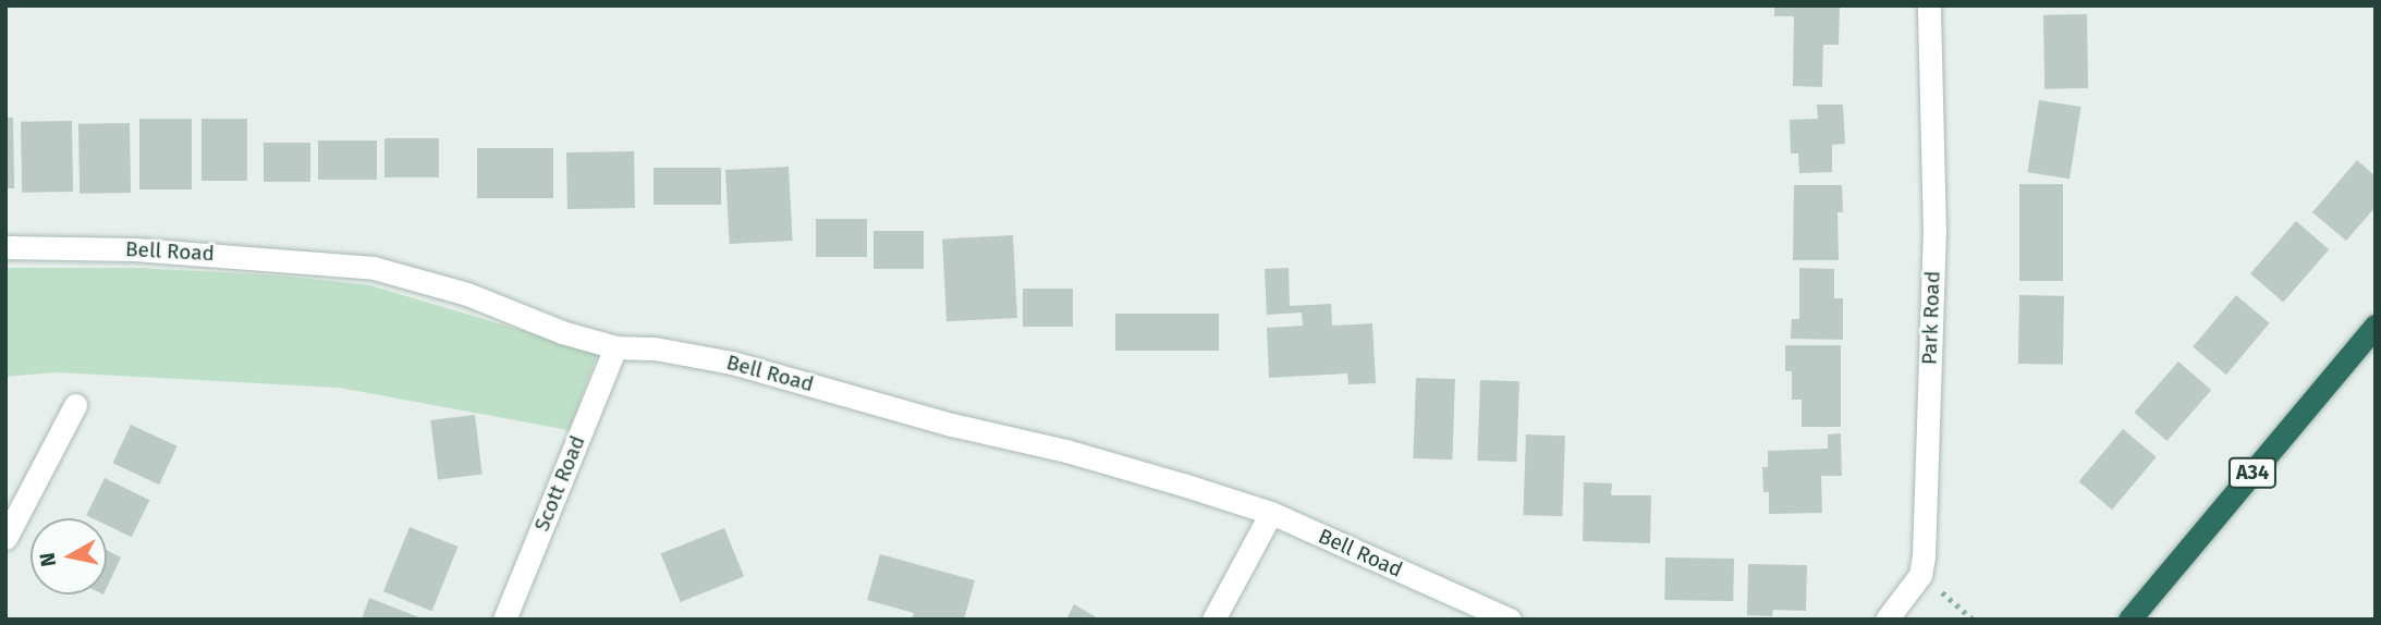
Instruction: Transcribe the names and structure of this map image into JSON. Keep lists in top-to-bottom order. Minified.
{"streets":{"highway":["A34"],"street":["Bell Road","Park Road","Scott Road"]},"crossings":[["Bell Road","Scott Road"]],"north":"left"}
